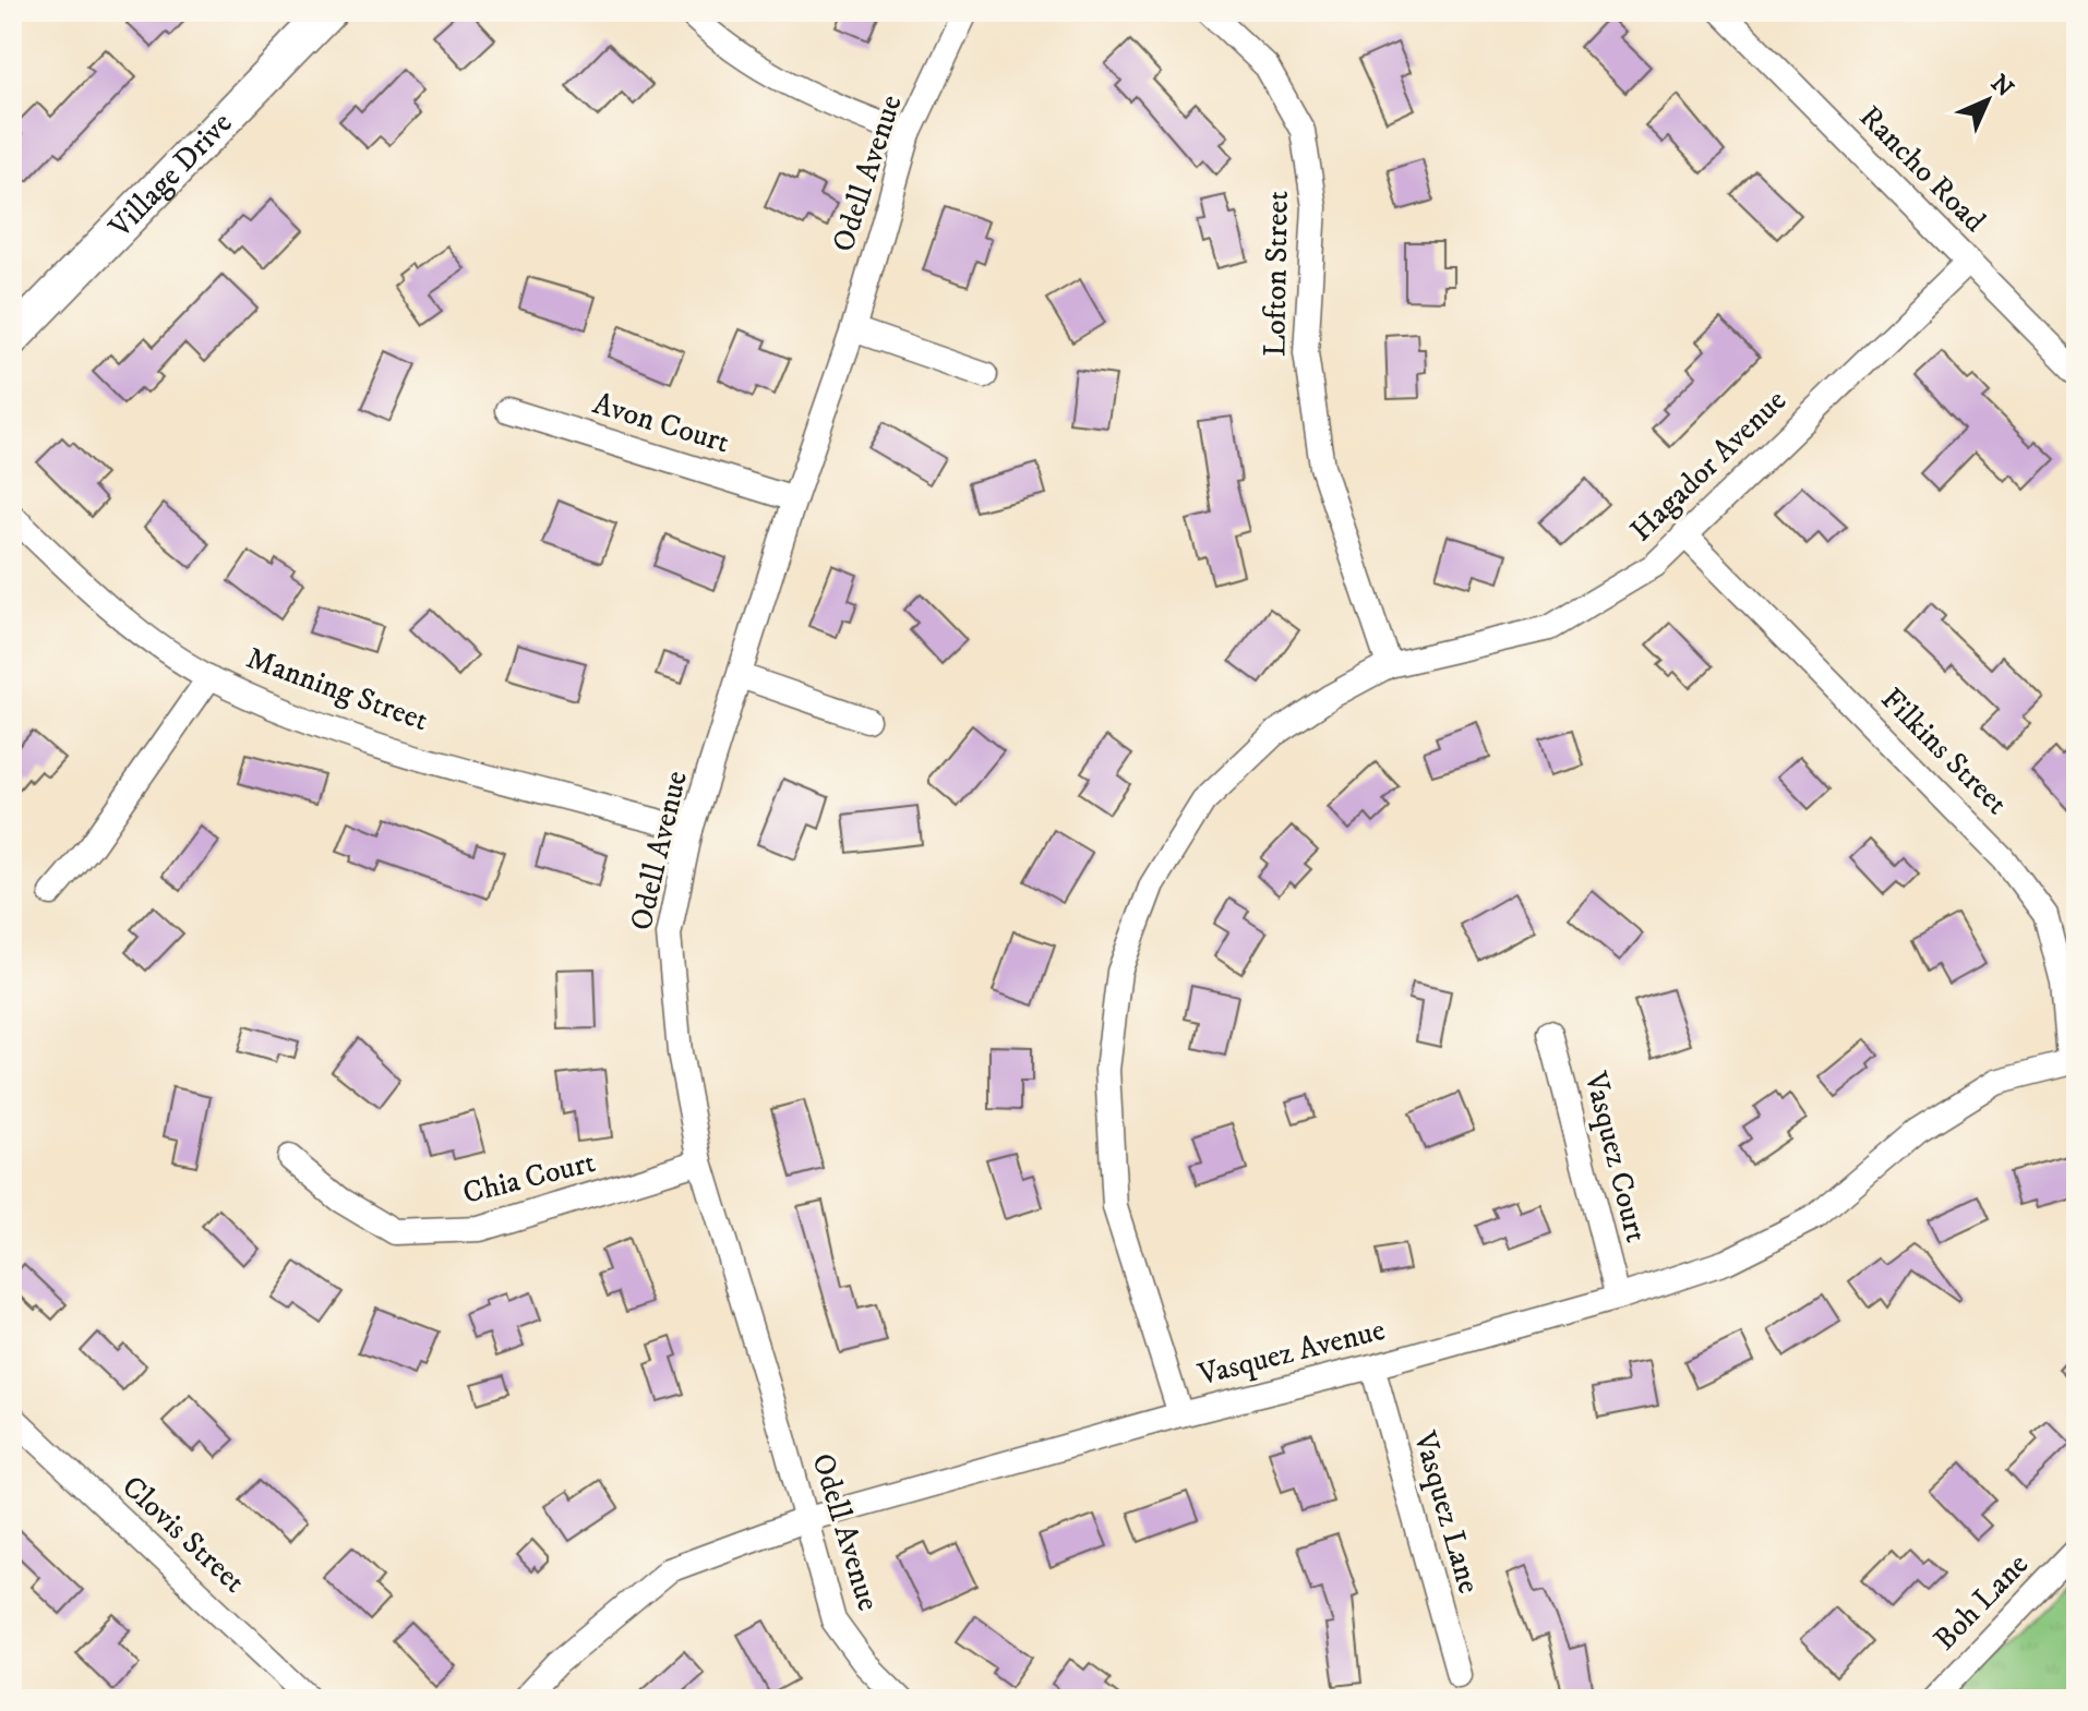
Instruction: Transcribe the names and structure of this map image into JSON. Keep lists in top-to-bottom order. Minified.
{"streets":{"main road":["Village Drive"],"street":["Rancho Road","Odell Avenue","Lofton Street","Avon Court","Hagador Avenue","Manning Street","Filkins Street","Vasquez Court","Chia Court","Vasquez Avenue","Vasquez Lane","Clovis Street","Boh Lane"]},"crossings":[["Rancho Road","Hagador Avenue"],["Odell Avenue","Avon Court"],["Odell Avenue","Manning Street"],["Odell Avenue","Chia Court"],["Odell Avenue","Vasquez Avenue"],["Lofton Street","Hagador Avenue"],["Hagador Avenue","Filkins Street"],["Hagador Avenue","Vasquez Avenue"],["Filkins Street","Vasquez Avenue"],["Vasquez Court","Vasquez Avenue"],["Vasquez Avenue","Vasquez Lane"]],"north":"top right"}
